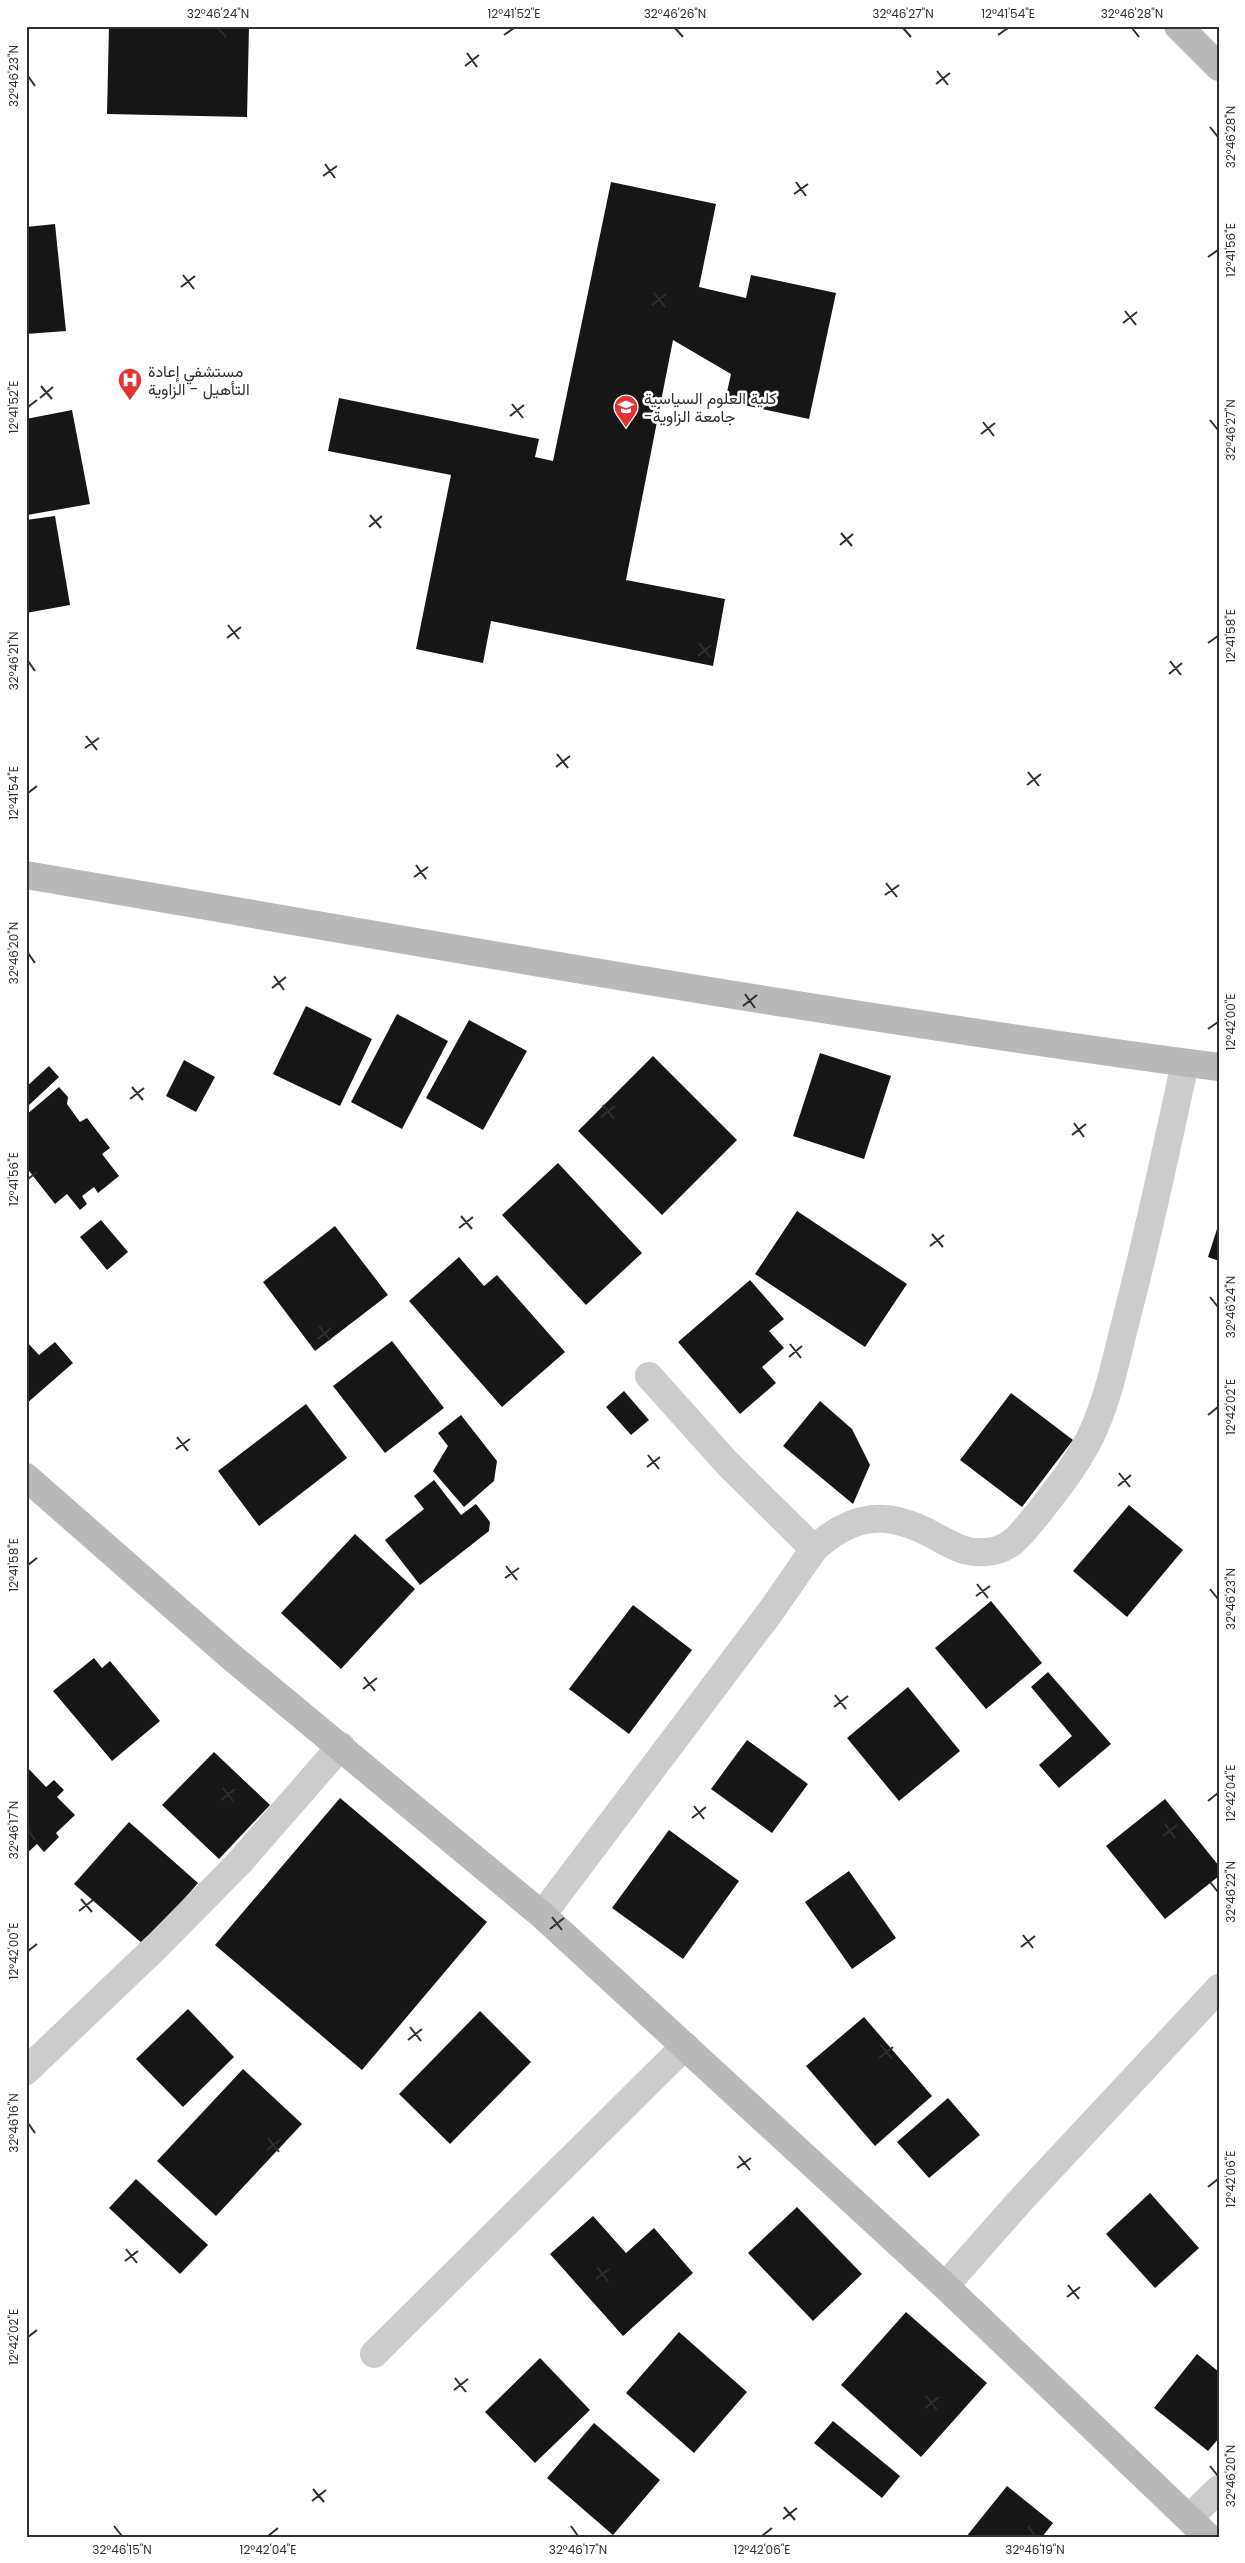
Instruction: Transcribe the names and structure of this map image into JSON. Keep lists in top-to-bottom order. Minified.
{"places":{"hospital":["مستشفي إعادة التأهيل - الزاوية"],"school or university":["كلية العلوم السياسية -جامعة الزاوية"]},"coordinates":["32°46'24\"N","12°41'52\"E","32°46'26\"N","32°46'27\"N","12°41'54\"E","32°46'28\"N","32°46'23\"N","12°41'56\"E","12°41'58\"E","32°46'21\"N","32°46'20\"N","12°42'00\"E","12°42'02\"E","12°42'04\"E","32°46'17\"N","32°46'22\"N","32°46'16\"N","12°42'06\"E","32°46'15\"N","32°46'19\"N"]}
